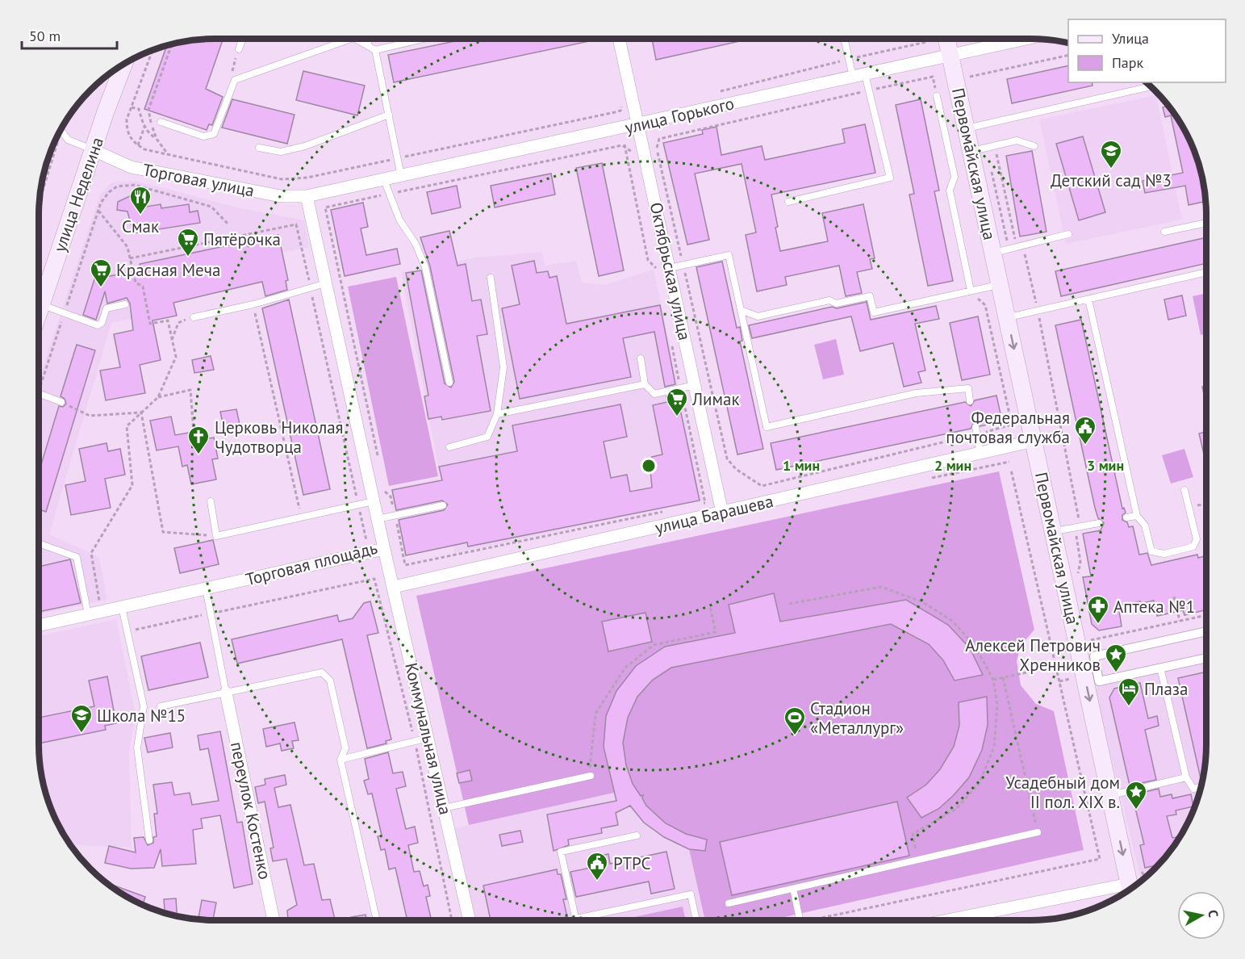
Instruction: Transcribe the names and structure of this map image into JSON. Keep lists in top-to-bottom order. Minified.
{"streets":{"main road":["Первомайская улица","улица Неделина"],"street":["улица Горького","Торговая улица","Октябрьская улица","улица Барашева","Торговая площадь","Коммунальная улица","переулок Костенко"]},"crossings":[["улица Горького","Первомайская улица"],["улица Горького","Торговая улица"],["улица Горького","Октябрьская улица"],["улица Горького","Торговая площадь"],["Первомайская улица","улица Барашева"],["Торговая улица","улица Неделина"],["Торговая улица","Торговая площадь"],["Октябрьская улица","улица Барашева"],["улица Барашева","Коммунальная улица"],["Торговая площадь","Коммунальная улица"]],"one_way":["Первомайская улица"],"places":{"school or university":["Детский сад №3","Школа №15"],"restaurant":["Смак"],"supermarket":["Пятёрочка","Красная Меча","Лимак"],"public building":["Федеральная почтовая служба","РТРС"],"church":["Церковь Николая Чудотворца"],"pharmacy":["Аптека №1"],"place":["Алексей Петрович Хренников","Усадебный дом II пол. XIX в."],"hotel":["Плаза"],"sports":["Стадион «Металлург»"]},"legend":["Улица","Парк"],"scale_bar":"50 m","north":"right","rings":["1 мин","2 мин","3 мин"]}
